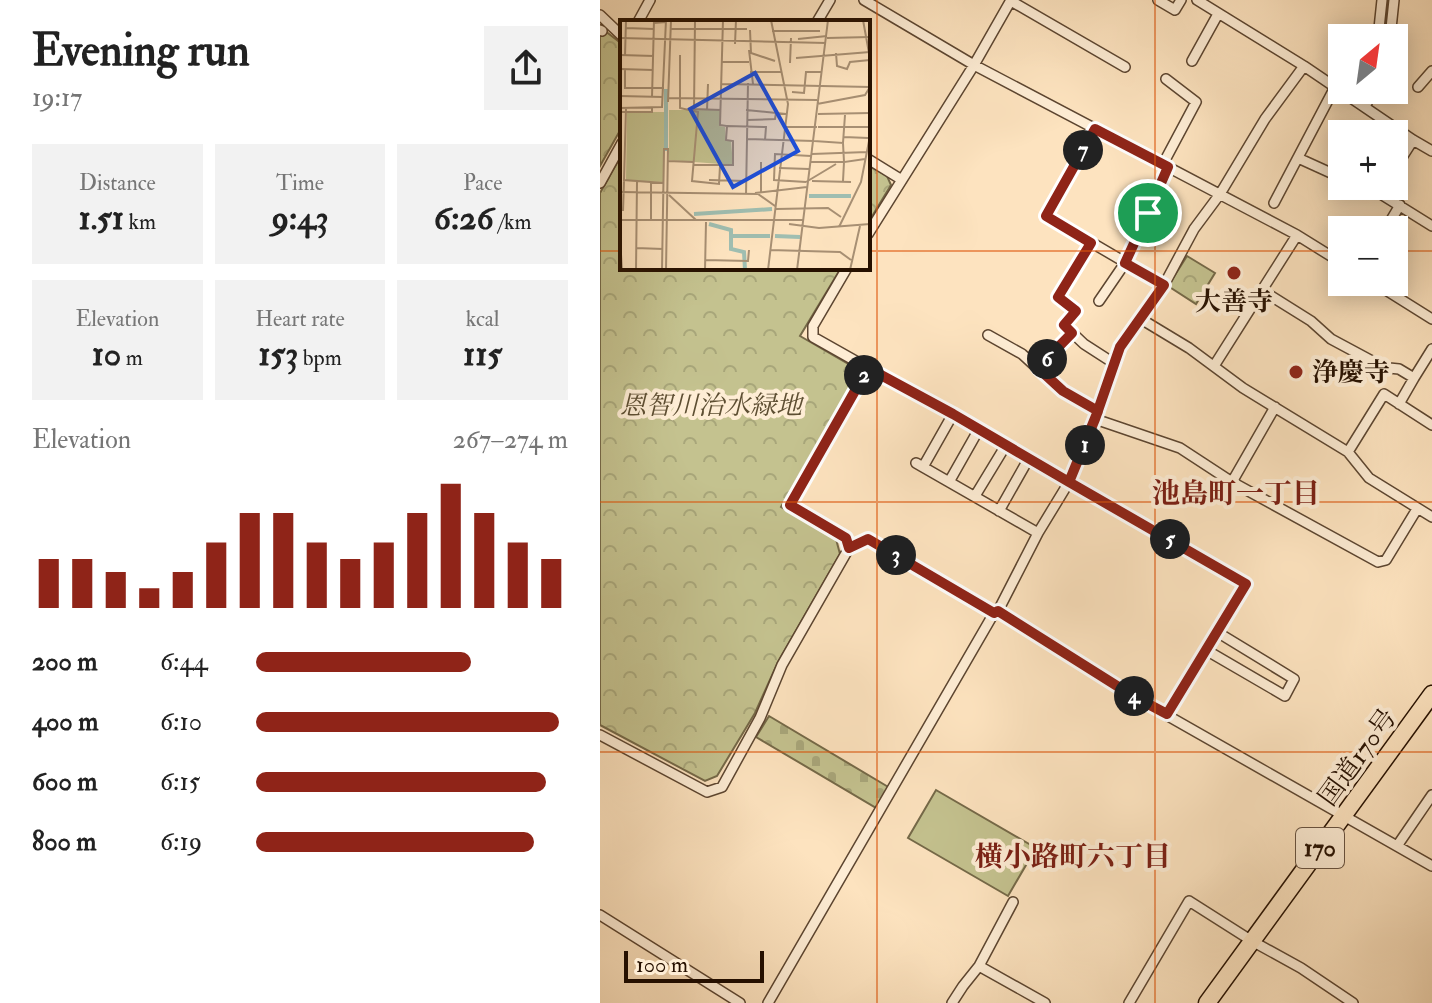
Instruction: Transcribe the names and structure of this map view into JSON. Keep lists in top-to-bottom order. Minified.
{"streets":{"highway":["国道170号","170"]},"districts":["池島町一丁目","横小路町六丁目"],"parks":["恩智川治水緑地"],"places":["大善寺","浄慶寺"],"scale_bar":"100 m","north":"top right","page":{"heading":["Evening run","19:17"],"map_buttons":["+","−"],"pins":["7","6","2","1","5","3","4"],"stats":[["Distance","1.51 km"],["Time","9:43"],["Pace","6:26 /km"],["Elevation","10 m"],["Heart rate","153 bpm"],["kcal","115"]],"chart":["Elevation","267–274 m"],"list":[{"name":"200 m","note":"6:44"},{"name":"400 m","note":"6:10"},{"name":"600 m","note":"6:15"},{"name":"800 m","note":"6:19"}],"scale":"100 m"}}
